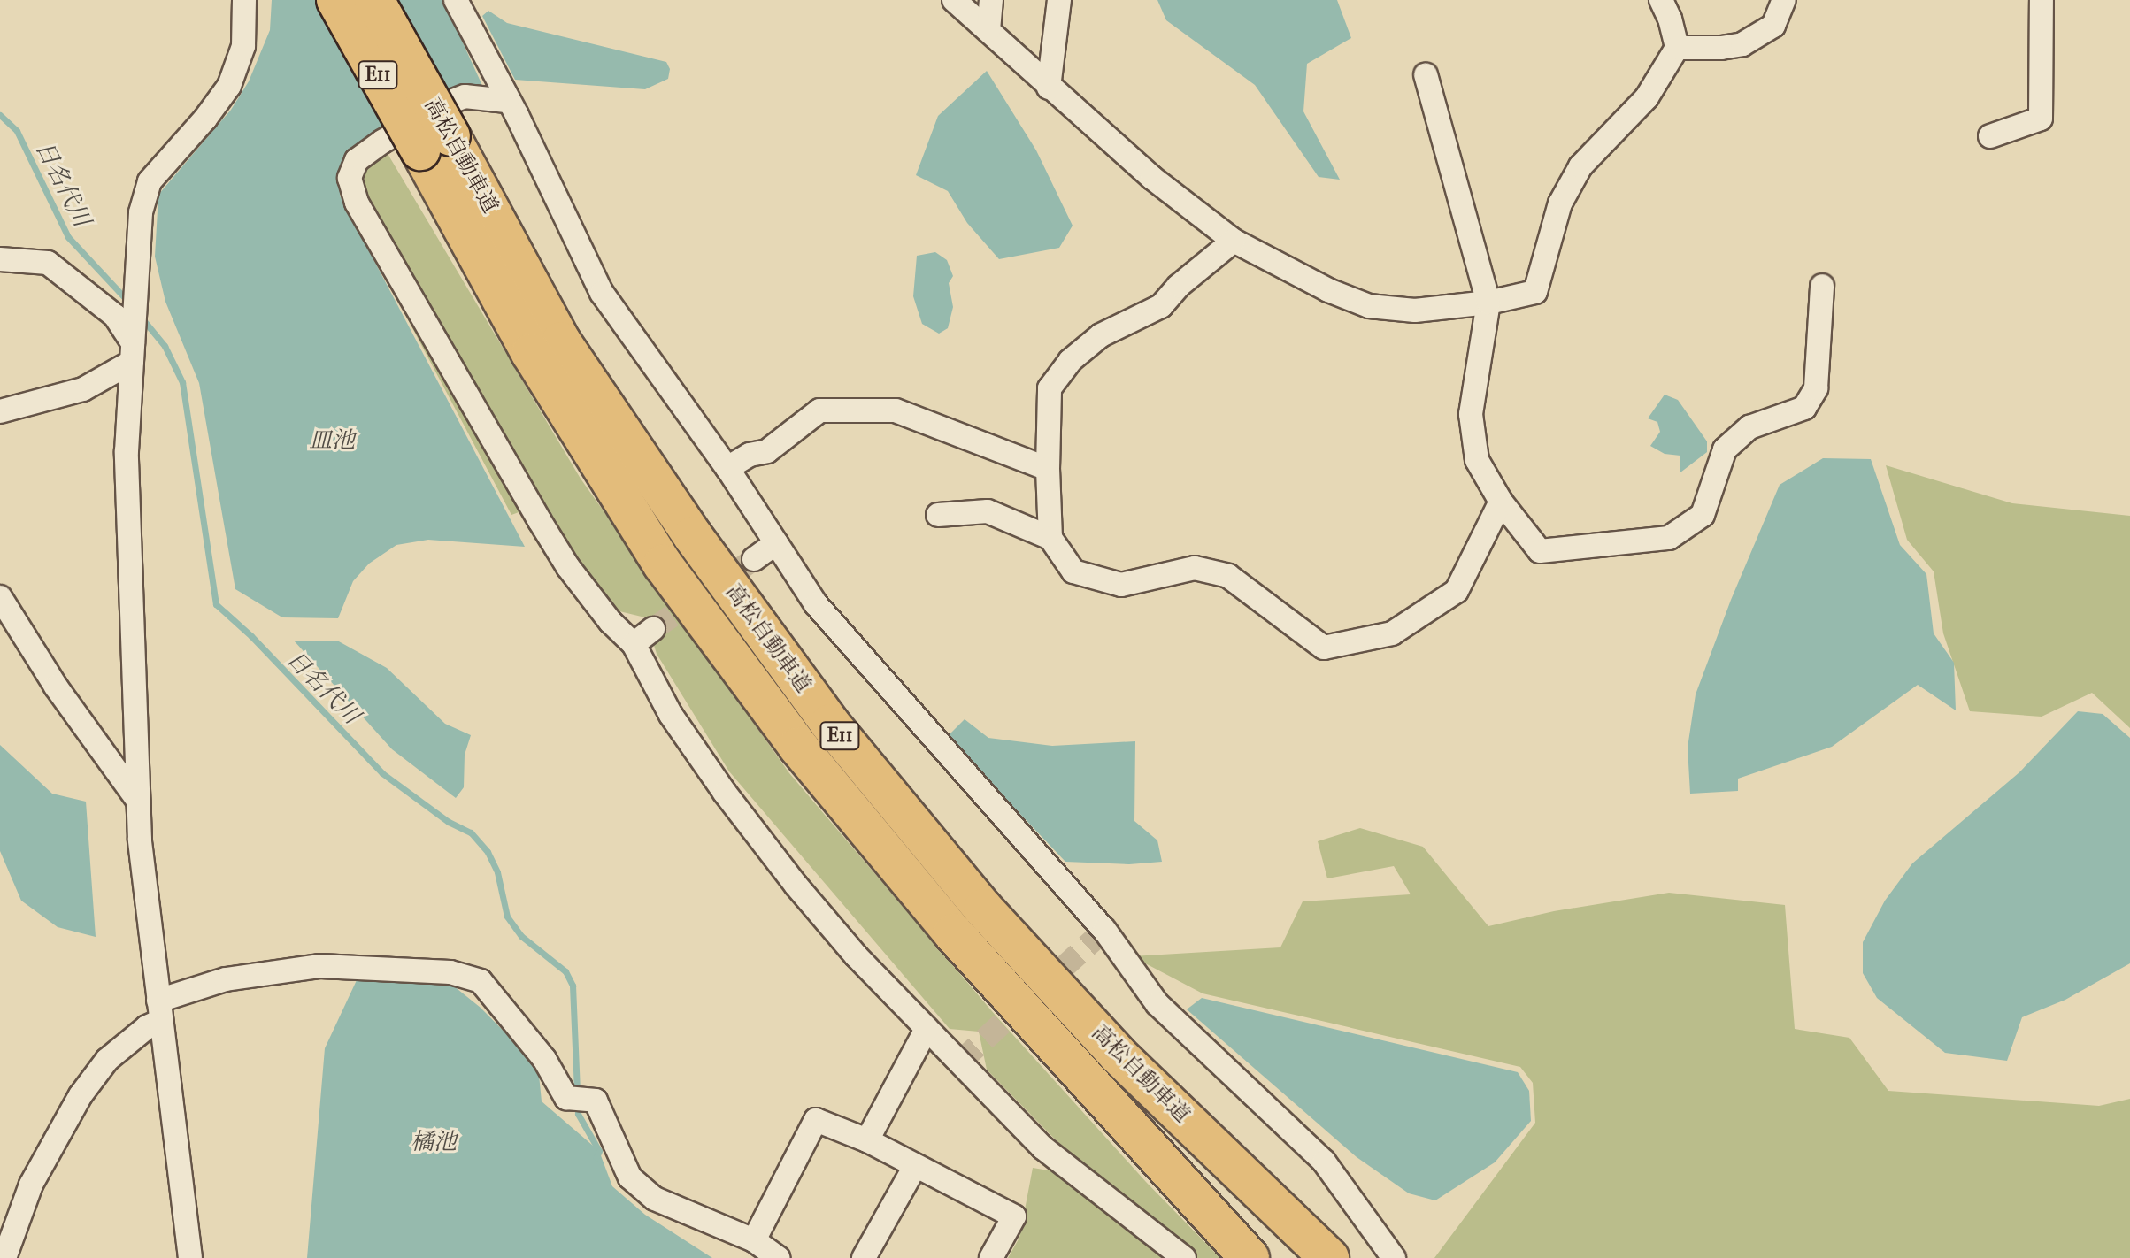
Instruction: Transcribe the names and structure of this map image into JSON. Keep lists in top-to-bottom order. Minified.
{"streets":{"highway":["E11","高松自動車道"]},"water":["日名代川","皿池","橘池"]}
